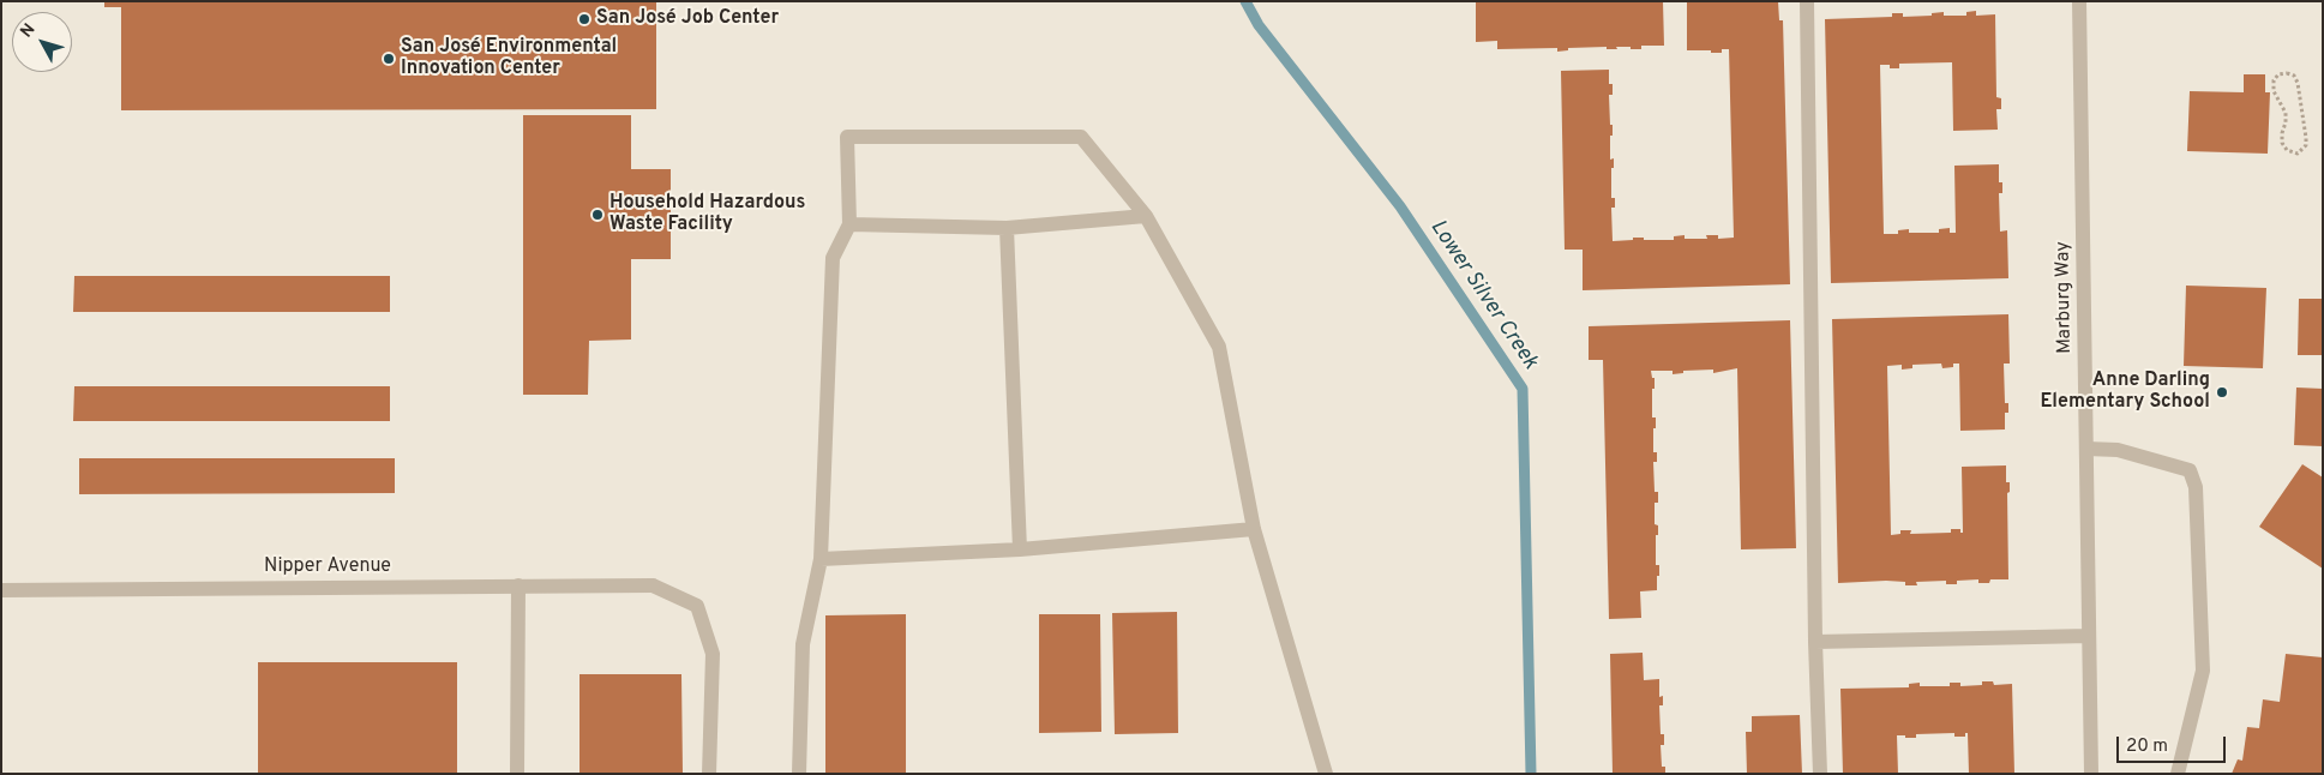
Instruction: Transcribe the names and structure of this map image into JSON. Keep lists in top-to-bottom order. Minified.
{"streets":{"street":["Marburg Way","Nipper Avenue"]},"water":["Lower Silver Creek"],"places":["San José Job Center","San José Environmental Innovation Center","Household Hazardous Waste Facility","Anne Darling Elementary School"],"scale_bar":"20 m","north":"top left"}
